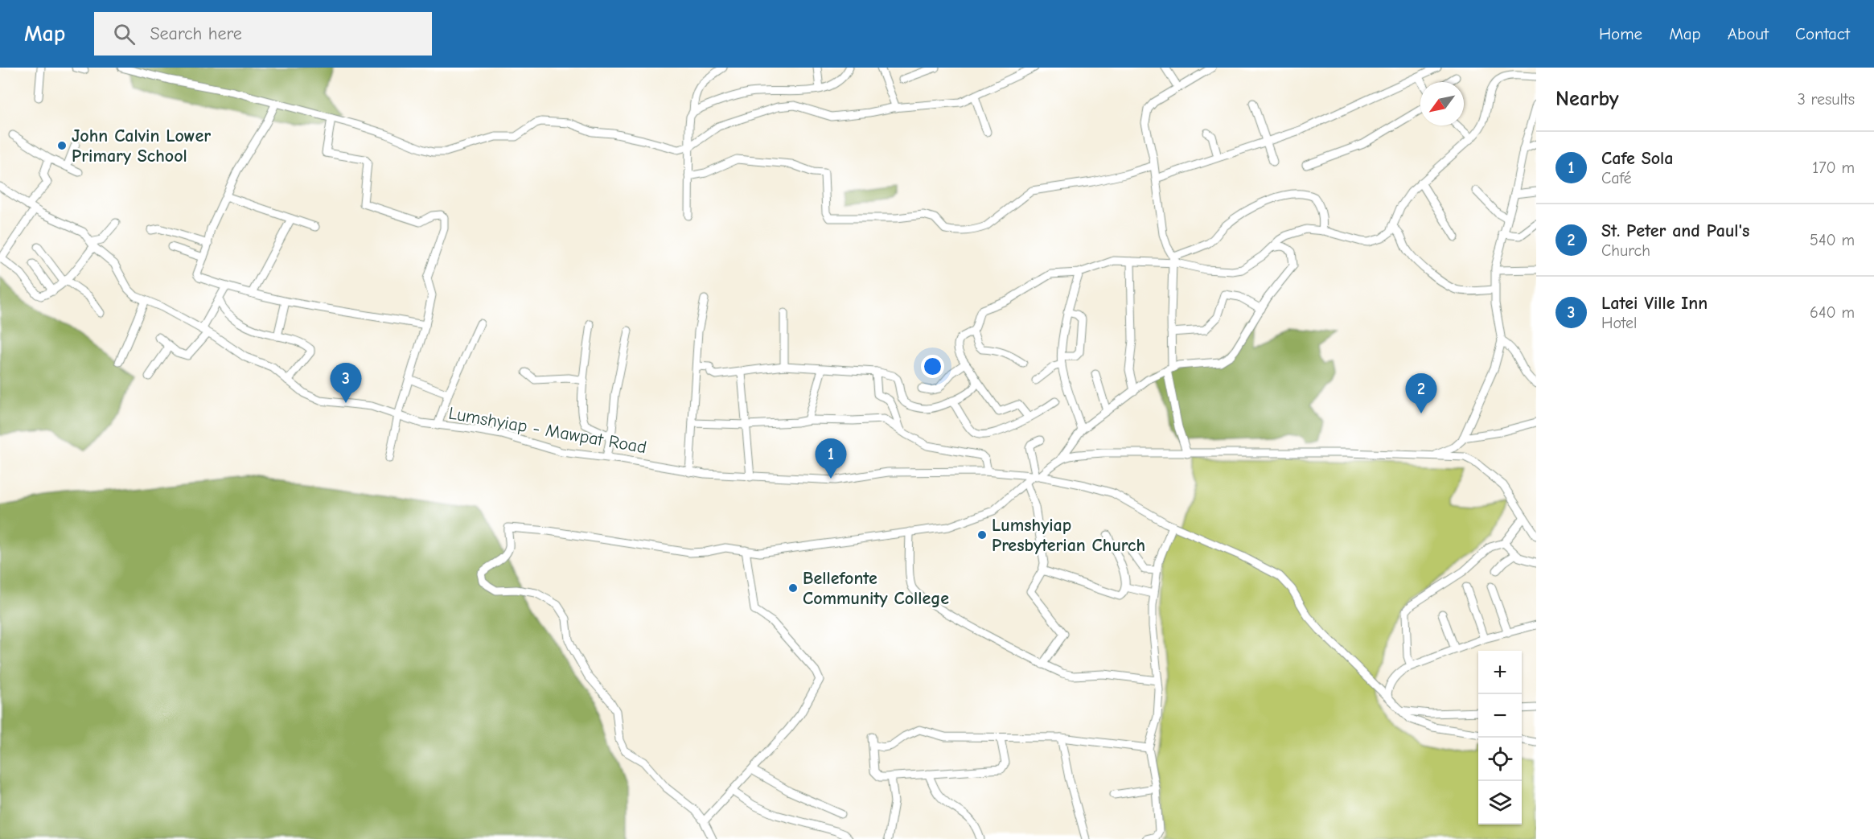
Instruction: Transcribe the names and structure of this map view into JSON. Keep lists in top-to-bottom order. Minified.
{"streets":{"street":["Lumshyiap - Mawpat Road"]},"places":["John Calvin Lower Primary School","Lumshyiap Presbyterian Church","Bellefonte Community College"],"north":"bottom left","page":{"header":"Map","search":"Search here","nav":["Home","Map","About","Contact"],"heading":["Nearby","3 results"],"list":[{"mark":"1","name":"Cafe Sola","note":"Café","value":"170 m"},{"mark":"2","name":"St. Peter and Paul's","note":"Church","value":"540 m"},{"mark":"3","name":"Latei Ville Inn","note":"Hotel","value":"640 m"}],"pins":["3","2","1"],"map_buttons":["+","−"]}}
